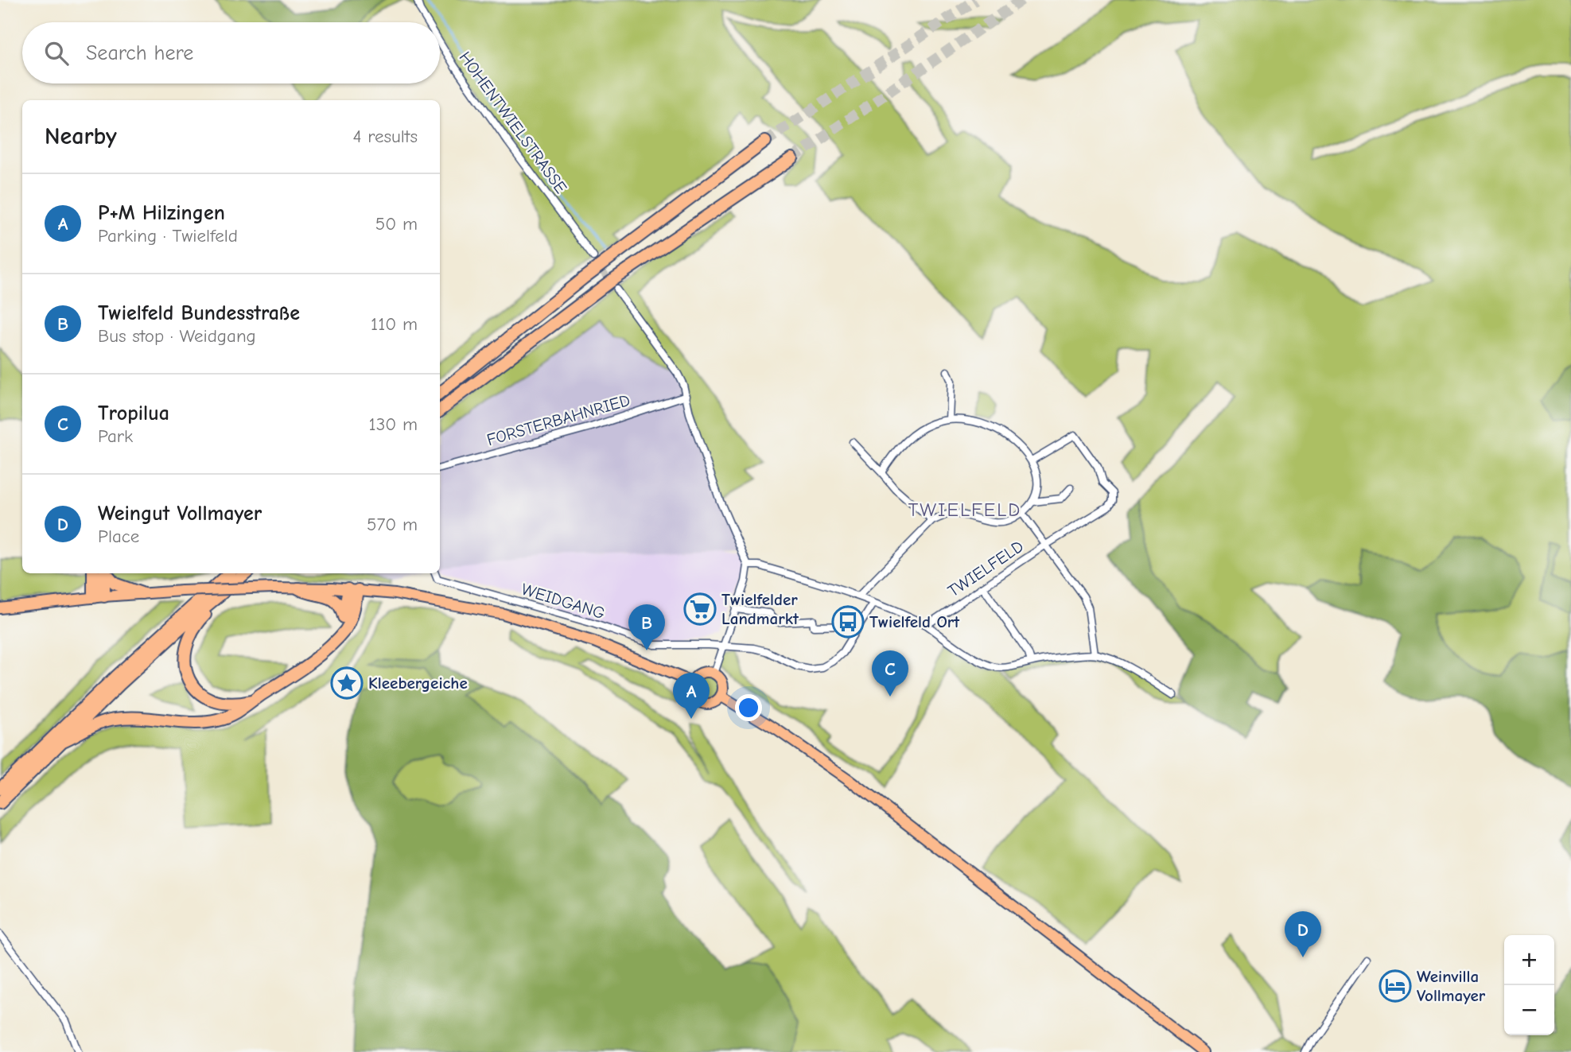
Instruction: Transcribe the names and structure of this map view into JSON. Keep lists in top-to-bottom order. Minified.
{"streets":{"street":["HOHENTWIELSTRASSE","FORSTERBAHNRIED","TWIELFELD","WEIDGANG"]},"districts":["TWIELFELD"],"places":{"supermarket":["Twielfelder Landmarkt"],"bus stop":["Twielfeld Ort"],"place":["Kleebergeiche"],"hotel":["Weinvilla Vollmayer"]},"page":{"search":"Search here","heading":["Nearby","4 results"],"list":[{"mark":"A","name":"P+M Hilzingen","note":"Parking · Twielfeld","value":"50 m"},{"mark":"B","name":"Twielfeld Bundesstraße","note":"Bus stop · Weidgang","value":"110 m"},{"mark":"C","name":"Tropilua","note":"Park","value":"130 m"},{"mark":"D","name":"Weingut Vollmayer","note":"Place","value":"570 m"}],"pins":["B","C","A","D"],"map_buttons":["+","−"]}}
